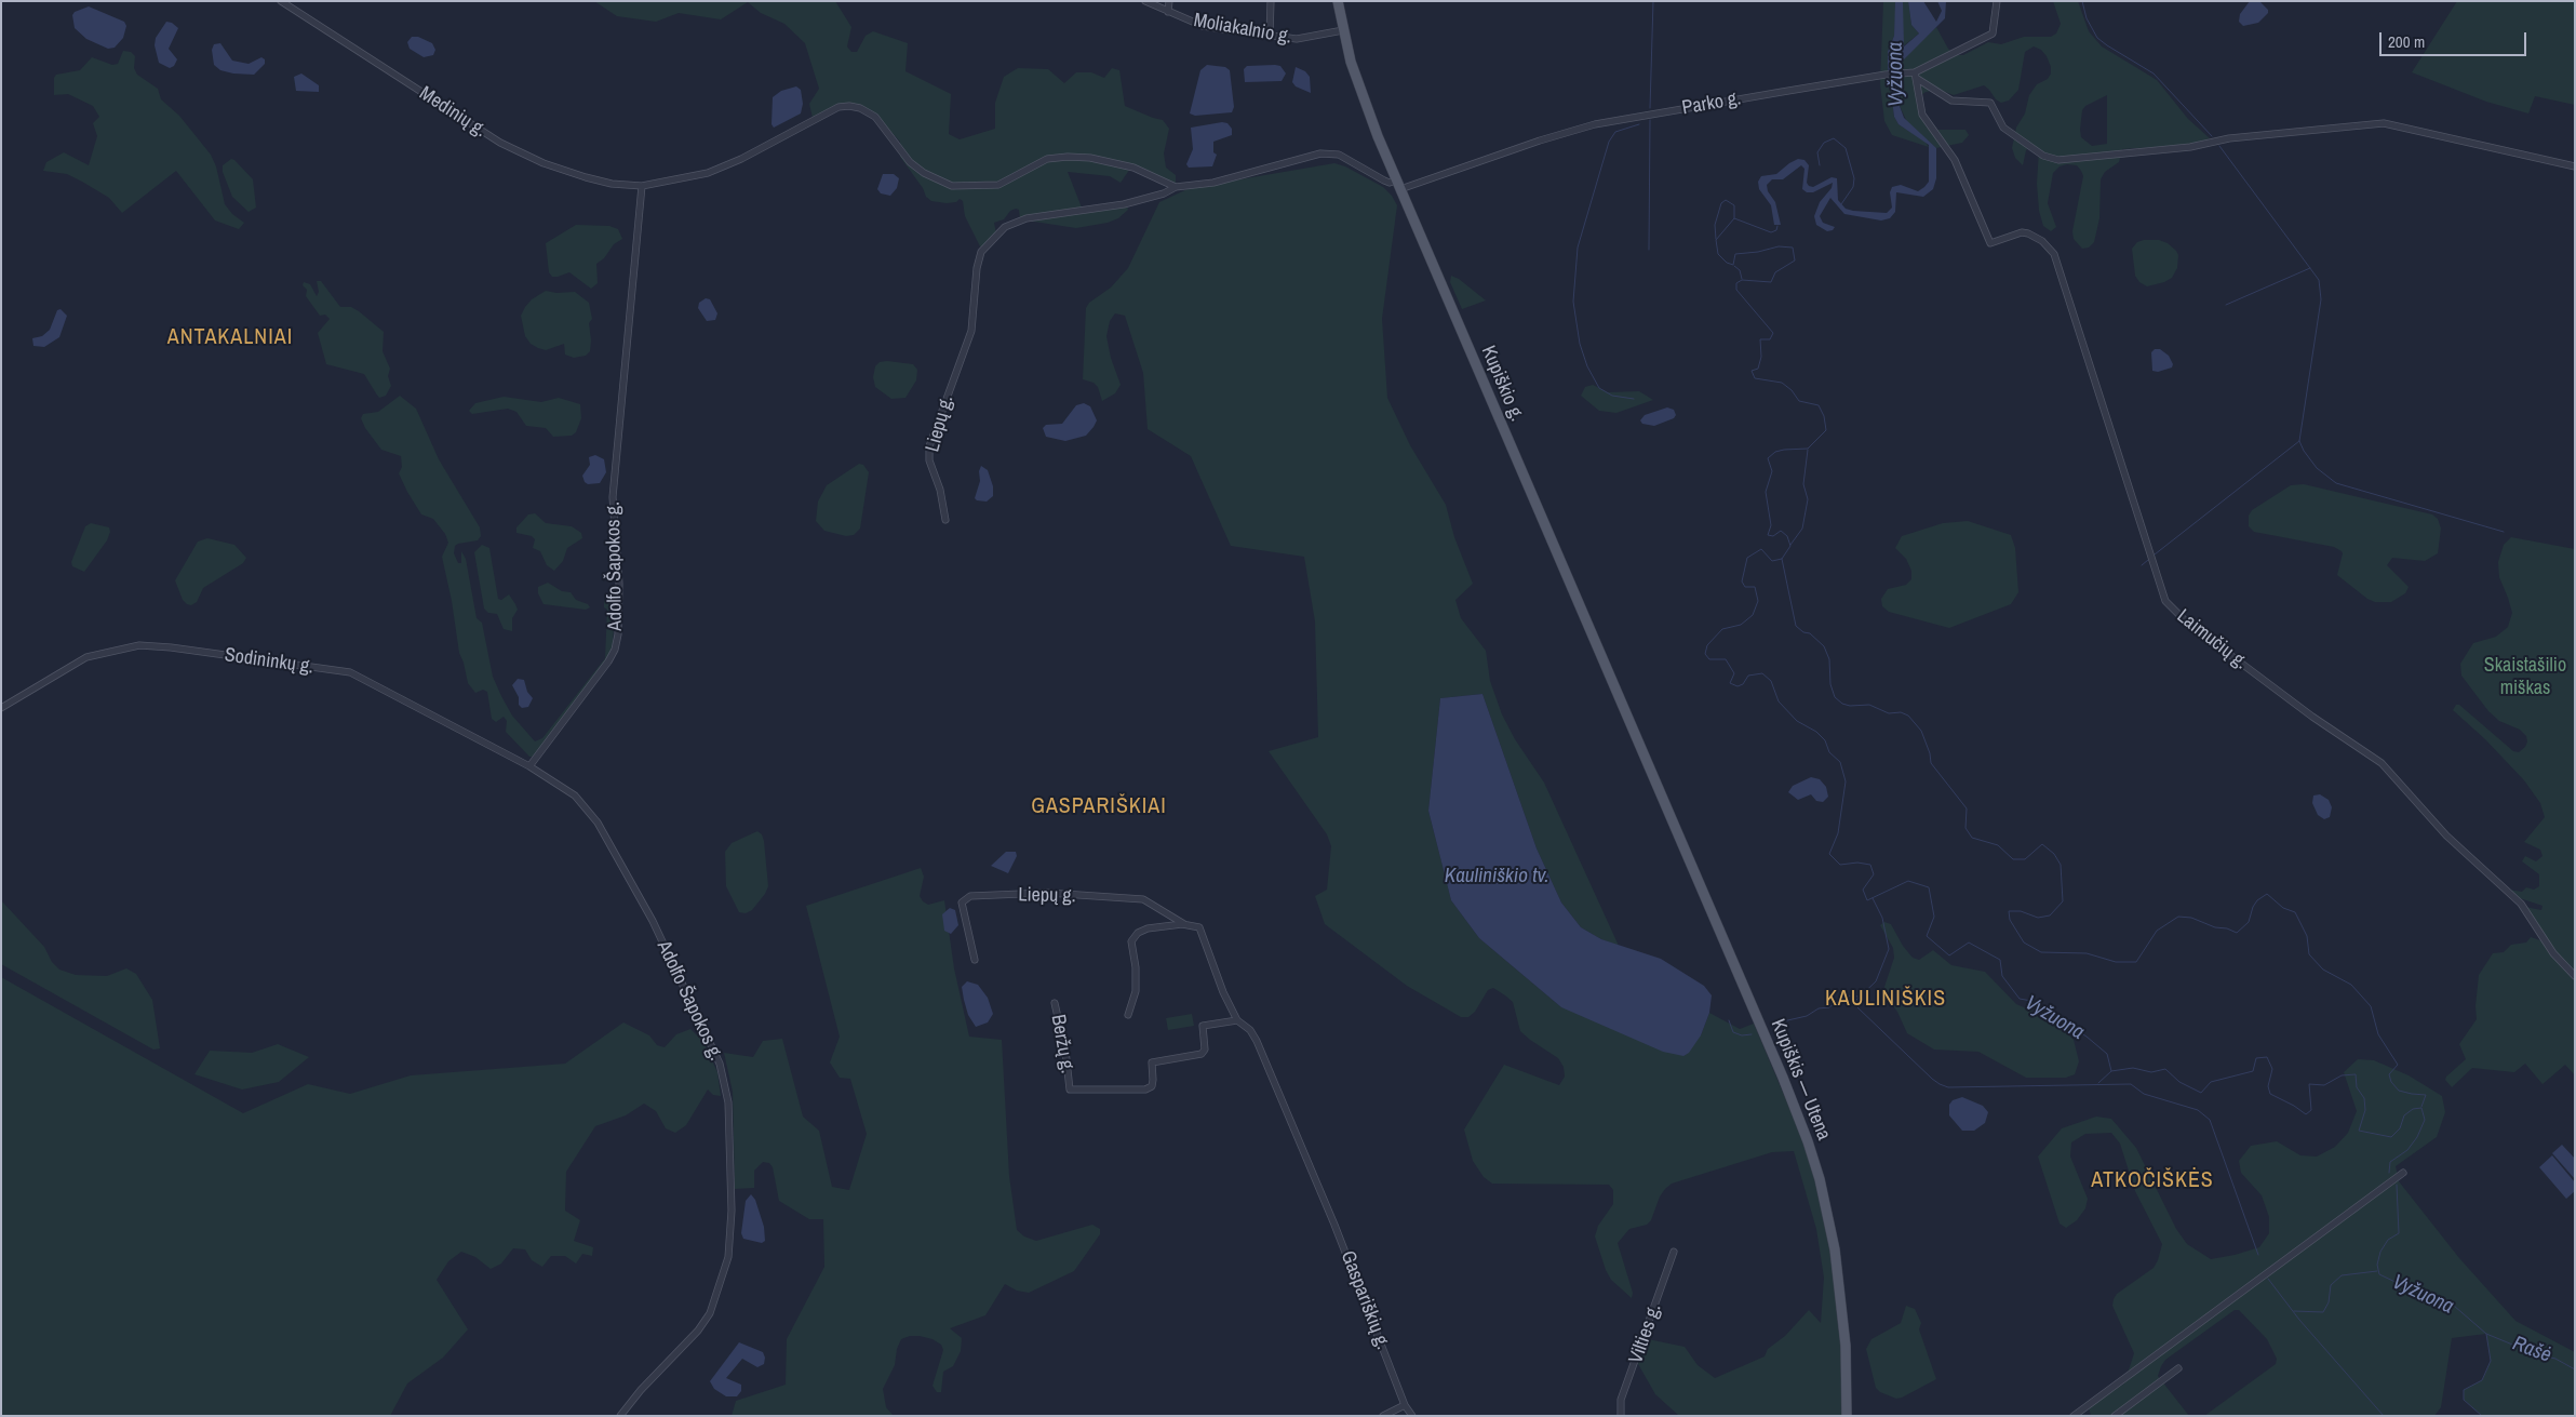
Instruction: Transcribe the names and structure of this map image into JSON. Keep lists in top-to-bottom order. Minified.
{"streets":{"main road":["Kupiškio g.","Kupiškis — Utena"],"street":["Moliakalnio g.","Parko g.","Medinių g.","Liepų g.","Adolfo Šapokos g.","Laimučių g.","Sodininkų g.","Beržų g.","Gaspariškių g.","Vilties g."]},"crossings":[["Moliakalnio g.","Kupiškio g."],["Parko g.","Kupiškio g."],["Parko g.","Liepų g."],["Parko g.","Laimučių g."],["Medinių g.","Adolfo Šapokos g."],["Kupiškio g.","Liepų g."],["Kupiškio g.","Kupiškis — Utena"],["Adolfo Šapokos g.","Sodininkų g."],["Beržų g.","Gaspariškių g."]],"districts":["ANTAKALNIAI","GASPARIŠKIAI","KAULINIŠKIS","ATKOČIŠKĖS"],"water":["Vyžuona","Kauliniškio tv.","Rašė"],"parks":["Skaistašilio miškas"],"scale_bar":"200 m"}
